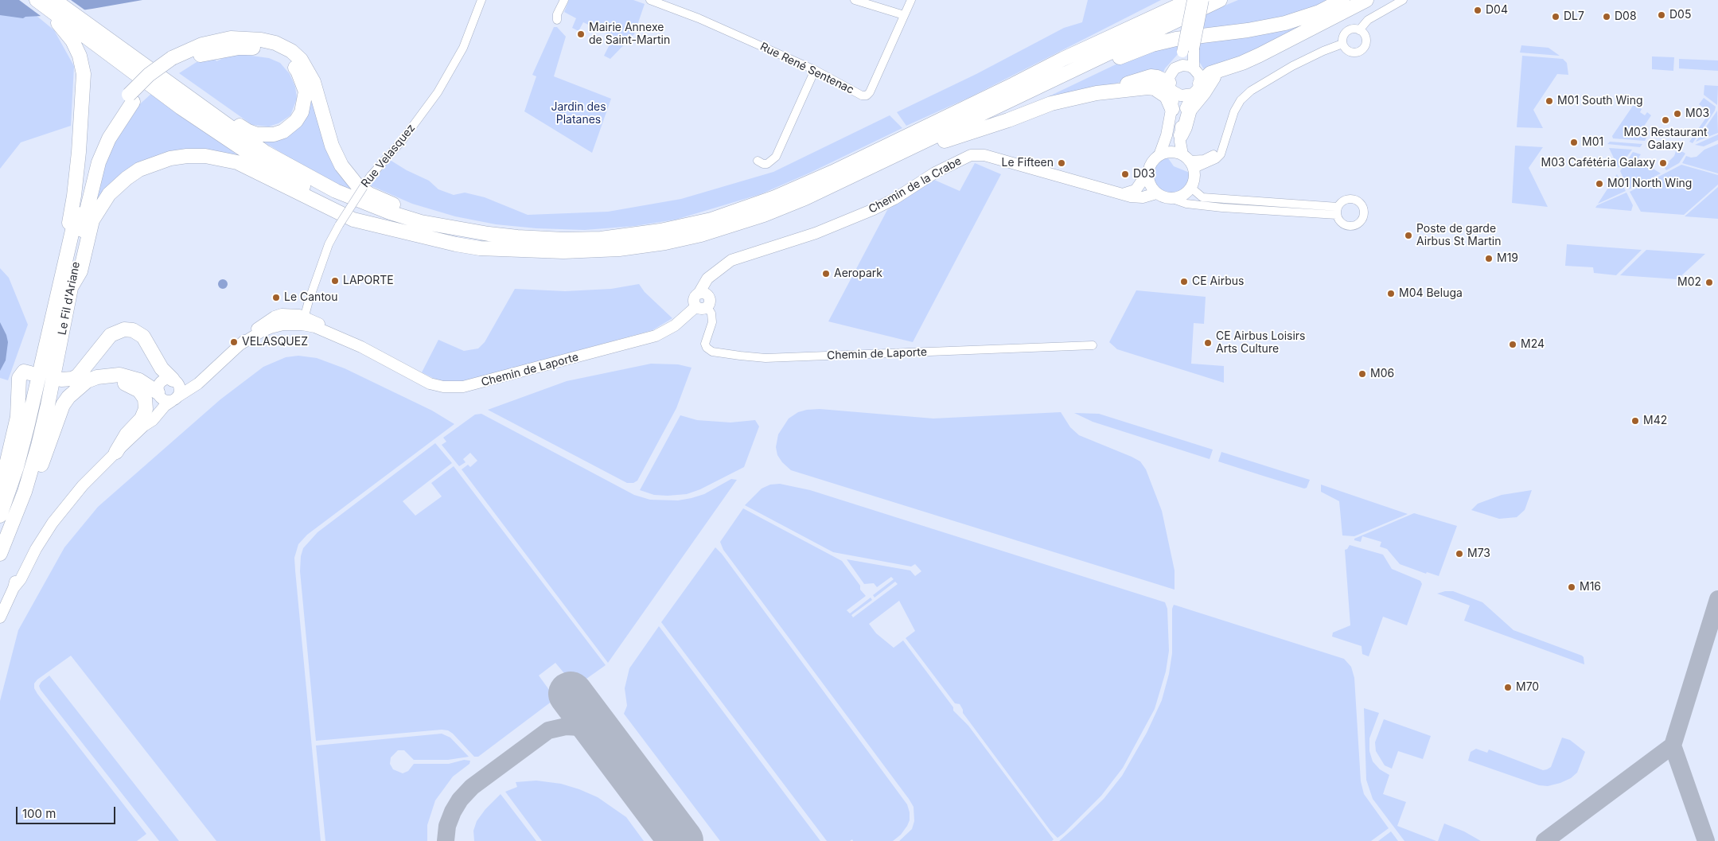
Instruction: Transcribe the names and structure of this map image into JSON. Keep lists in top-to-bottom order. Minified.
{"streets":{"highway":["Le Fil d'Ariane"],"street":["Rue René Sentenac","Rue Velasquez","Chemin de la Crabe","Chemin de Laporte"]},"crossings":[["Rue Velasquez","Chemin de Laporte"],["Chemin de la Crabe","Chemin de Laporte"]],"parks":["Jardin des Platanes"],"places":["D04","D05","DL7","D08","Mairie Annexe de Saint-Martin","M01 South Wing","M03","M03 Restaurant Galaxy","M01","Le Fifteen","M03 Cafétéria Galaxy","D03","M01 North Wing","Poste de garde Airbus St Martin","M19","Aeropark","LAPORTE","CE Airbus","M02","M04 Beluga","Le Cantou","VELASQUEZ","CE Airbus Loisirs Arts Culture","M24","M06","M42","M73","M16","M70"],"scale_bar":"100 m"}
